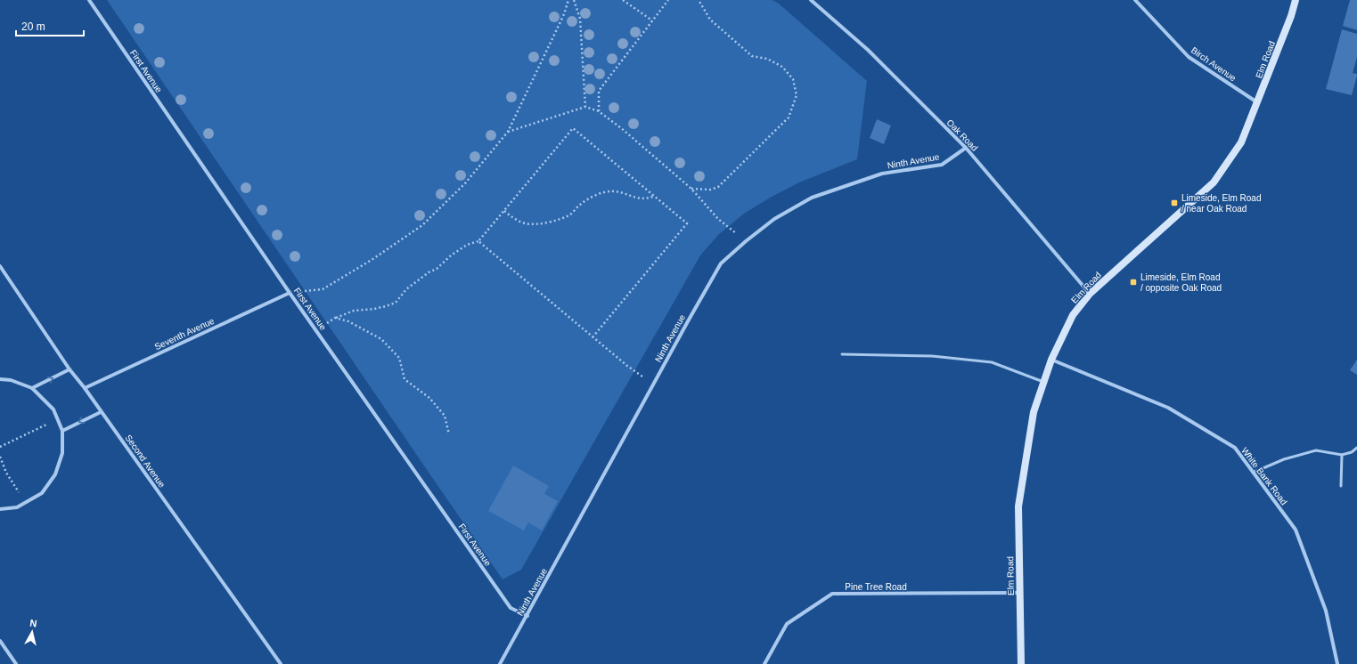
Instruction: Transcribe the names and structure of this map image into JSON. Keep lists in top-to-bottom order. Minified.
{"streets":{"street":["Elm Road","Birch Avenue","First Avenue","Oak Road","Ninth Avenue","Seventh Avenue","Second Avenue","White Bank Road","Pine Tree Road"]},"crossings":[["Elm Road","Birch Avenue"],["Elm Road","Oak Road"],["Elm Road","White Bank Road"],["Elm Road","Pine Tree Road"],["First Avenue","Ninth Avenue"],["First Avenue","Seventh Avenue"],["Oak Road","Ninth Avenue"],["Seventh Avenue","Second Avenue"]],"places":{"transit":["Limeside, Elm Road / near Oak Road","Limeside, Elm Road / opposite Oak Road"]},"scale_bar":"20 m","north":"top"}
